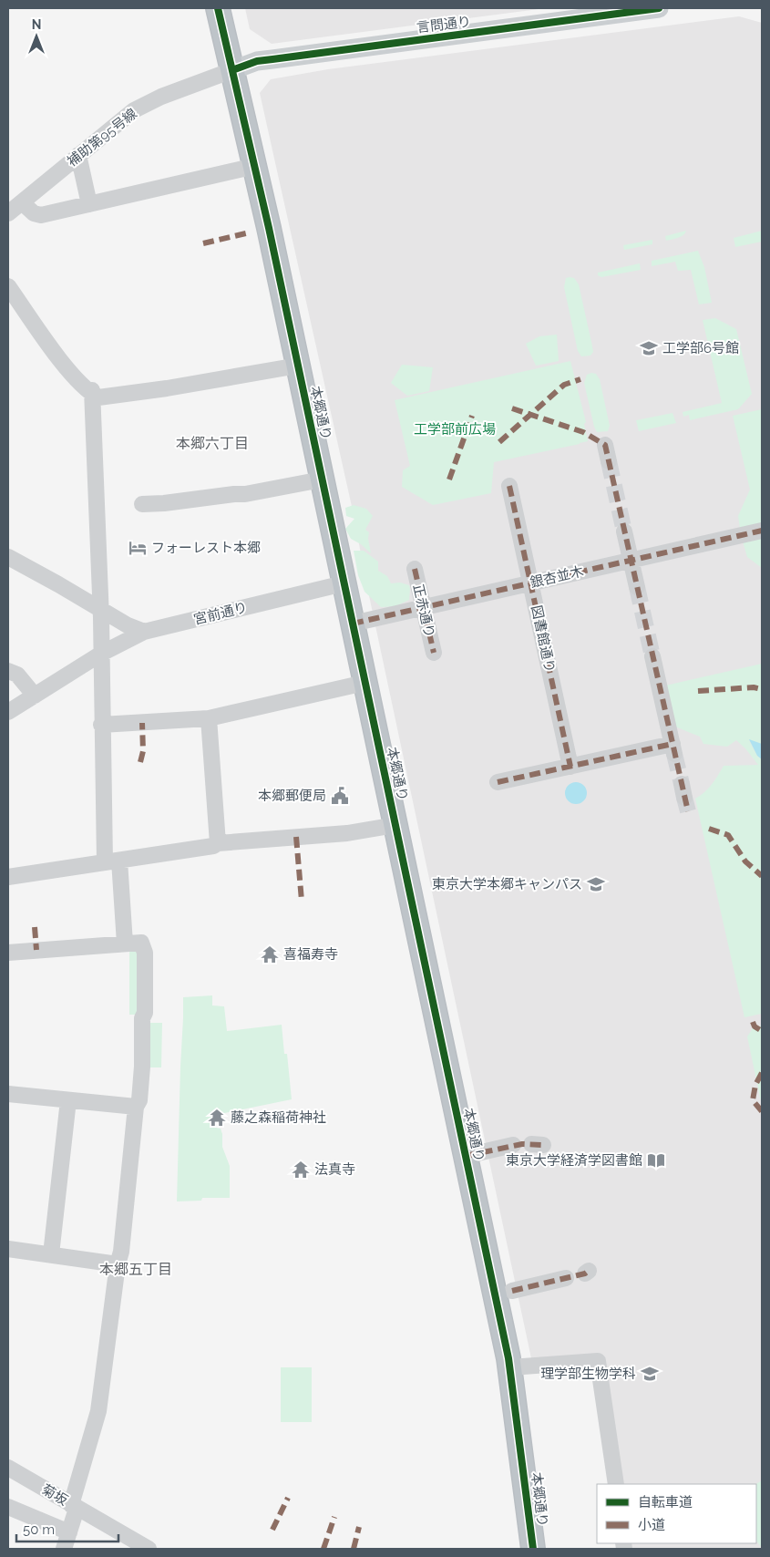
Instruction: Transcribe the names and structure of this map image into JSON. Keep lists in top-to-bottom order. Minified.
{"streets":{"highway":["本郷通り"],"main road":["言問通り"],"street":["補助第95号線","銀杏並木","正赤通り","宮前通り","図書館通り","菊坂"]},"crossings":[["言問通り","補助第95号線"],["言問通り","本郷通り"],["補助第95号線","本郷通り"],["本郷通り","銀杏並木"],["本郷通り","宮前通り"],["銀杏並木","正赤通り"],["銀杏並木","図書館通り"]],"districts":["本郷六丁目","本郷五丁目"],"parks":["工学部前広場"],"places":{"school or university":["工学部6号館","東京大学本郷キャンパス","理学部生物学科"],"hotel":["フォーレスト本郷"],"public building":["本郷郵便局"],"temple":["喜福寿寺","藤之森稲荷神社","法真寺"],"library":["東京大学経済学図書館"]},"legend":["自転車道","小道"],"scale_bar":"50 m","north":"top"}
